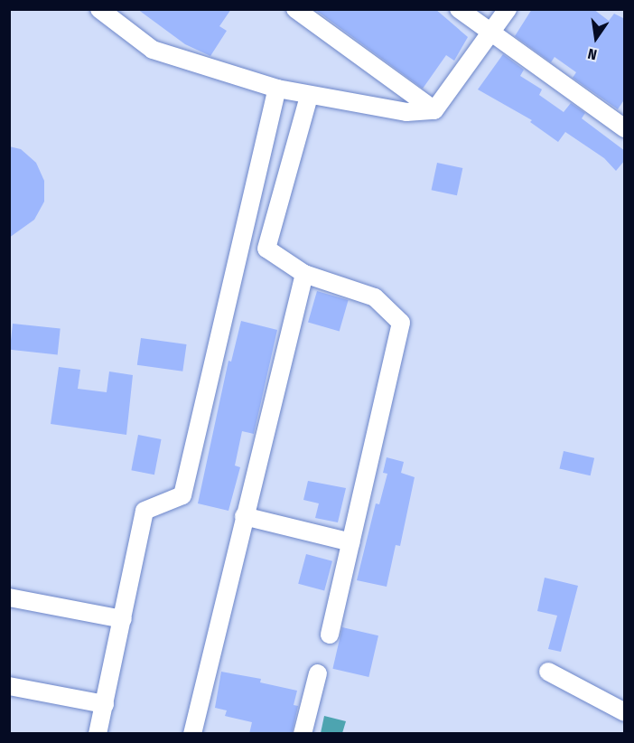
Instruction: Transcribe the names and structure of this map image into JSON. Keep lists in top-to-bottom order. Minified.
{"north":"bottom"}
